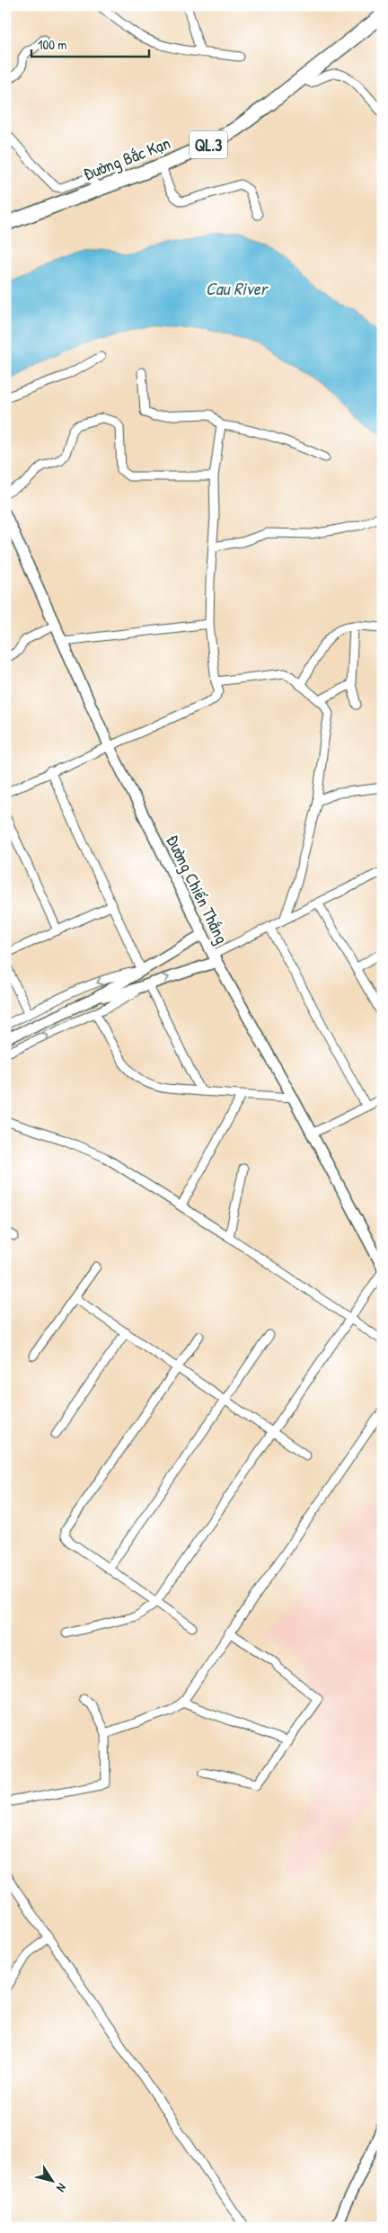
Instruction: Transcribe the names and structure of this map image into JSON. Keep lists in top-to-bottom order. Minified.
{"streets":{"highway":["QL.3","Đường Bắc Kạn"],"main road":["Đường Chiến Thắng"]},"water":["Cau River"],"scale_bar":"100 m","north":"bottom right"}
